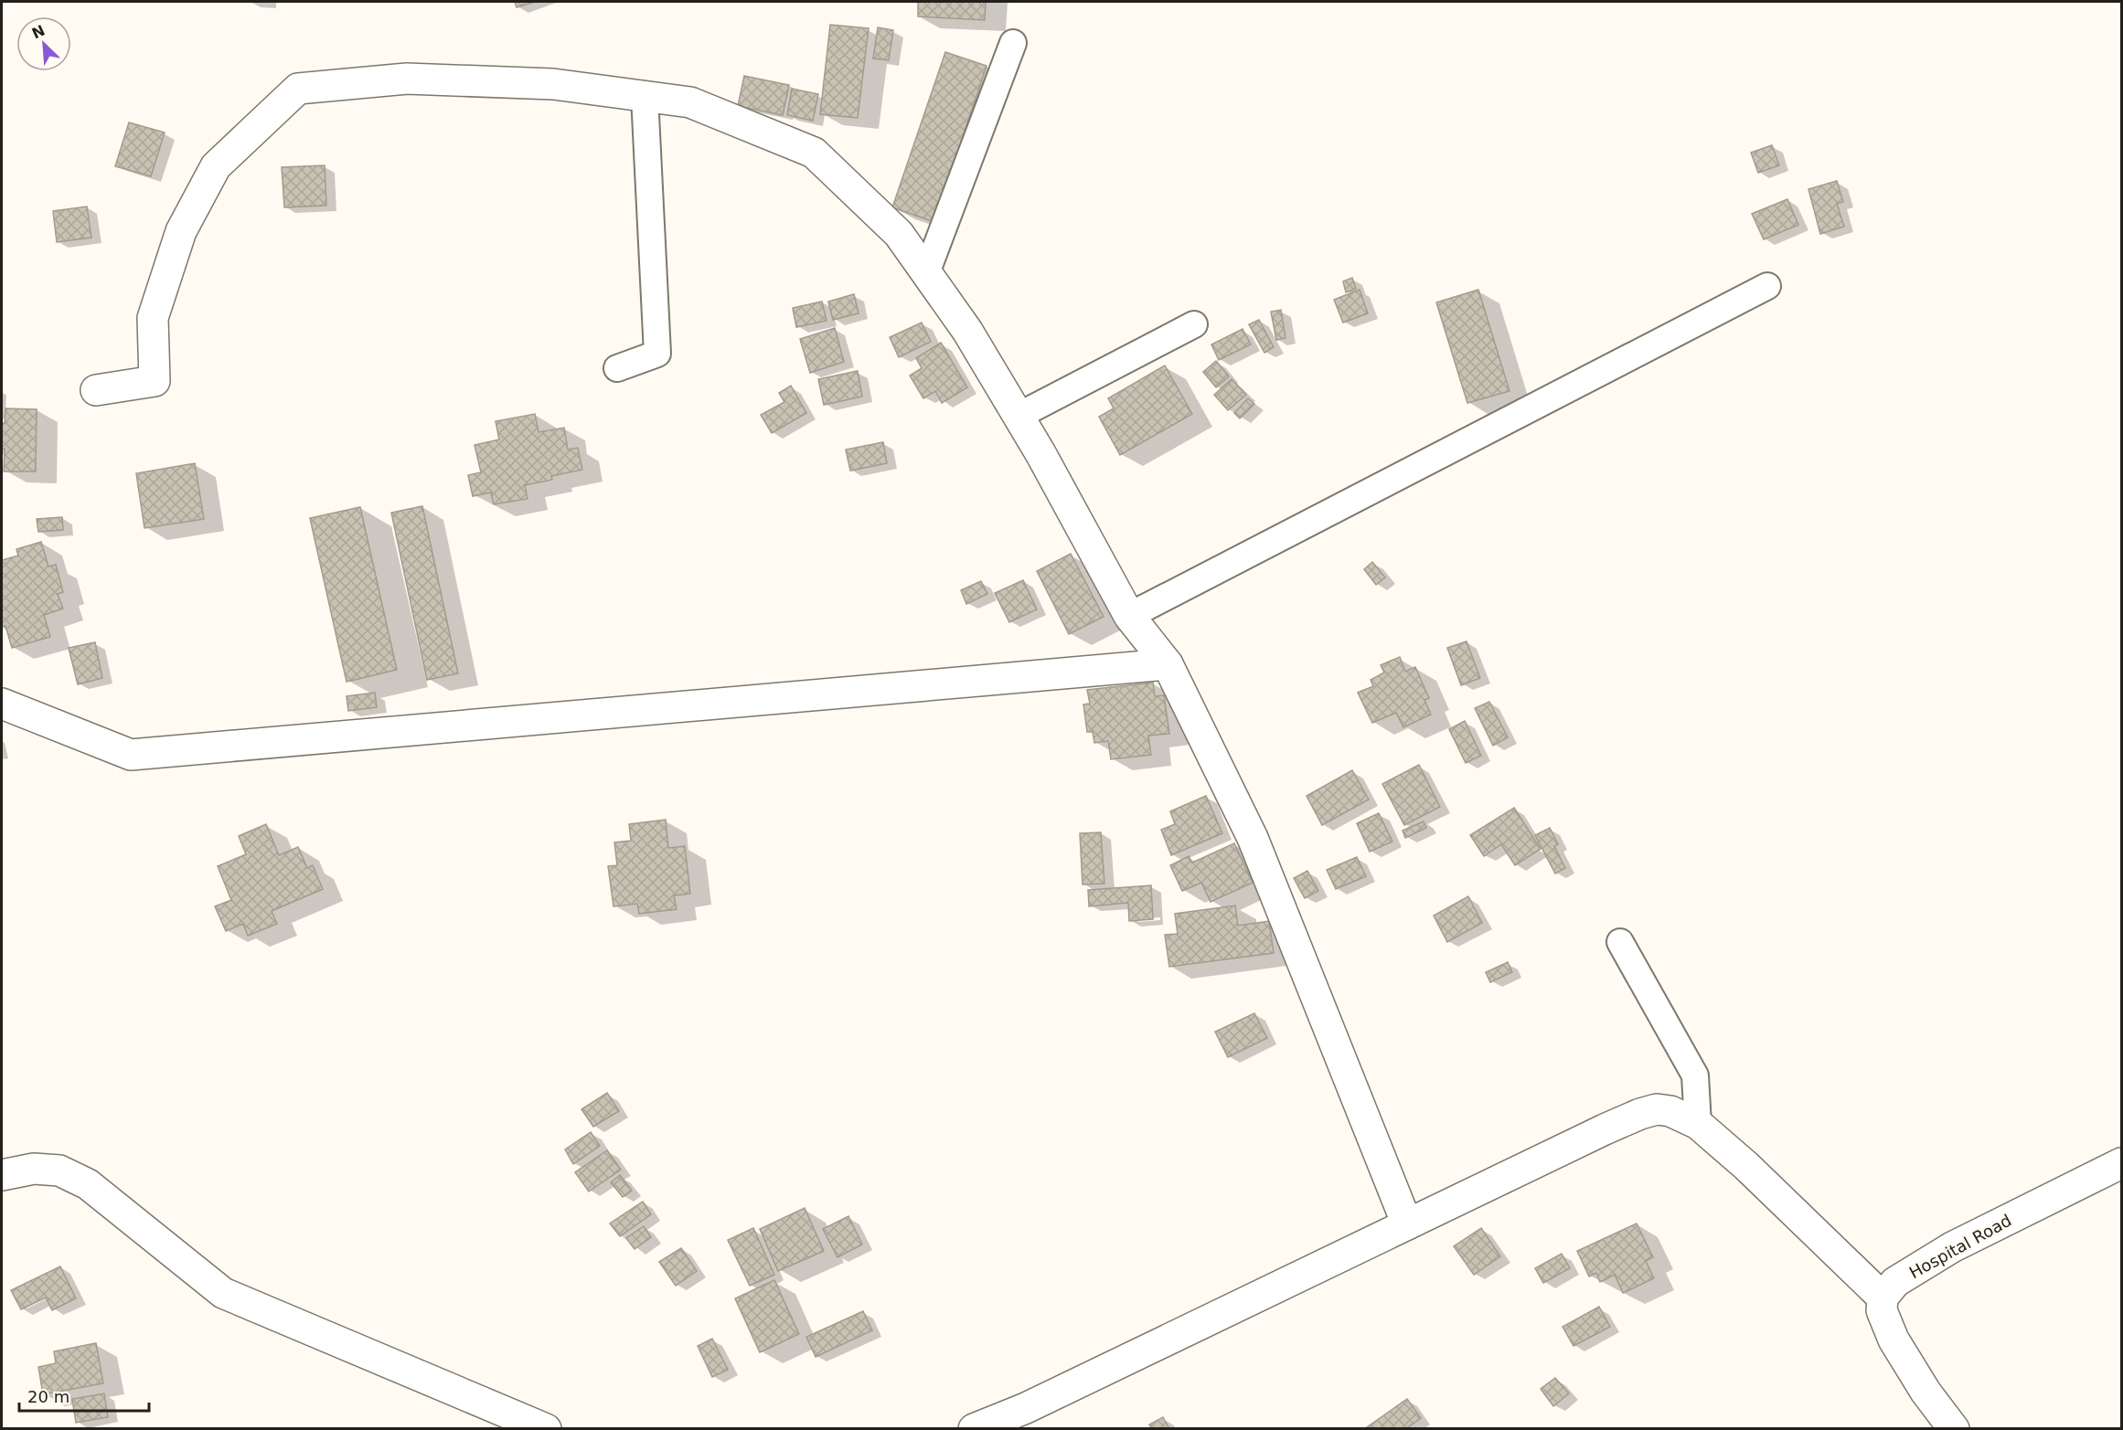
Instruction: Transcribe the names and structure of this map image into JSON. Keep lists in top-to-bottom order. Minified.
{"streets":{"street":["Hospital Road"]},"scale_bar":"20 m","north":"top left"}
